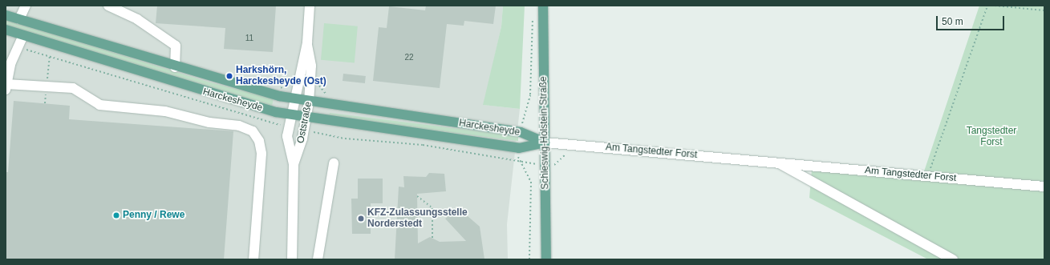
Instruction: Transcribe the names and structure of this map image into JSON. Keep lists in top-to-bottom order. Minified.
{"streets":{"main road":["Harckesheyde","Schleswig-Holstein-Straße"],"street":["Oststraße","Am Tangstedter Forst"]},"crossings":[["Harckesheyde","Oststraße"],["Harckesheyde","Schleswig-Holstein-Straße"],["Harckesheyde","Am Tangstedter Forst"],["Schleswig-Holstein-Straße","Am Tangstedter Forst"]],"parks":["Tangstedter Forst"],"places":["Harkshörn, Harckesheyde (Ost)","Penny / Rewe","KFZ-Zulassungsstelle Norderstedt"],"house_numbers":["11","22"],"scale_bar":"50 m"}
